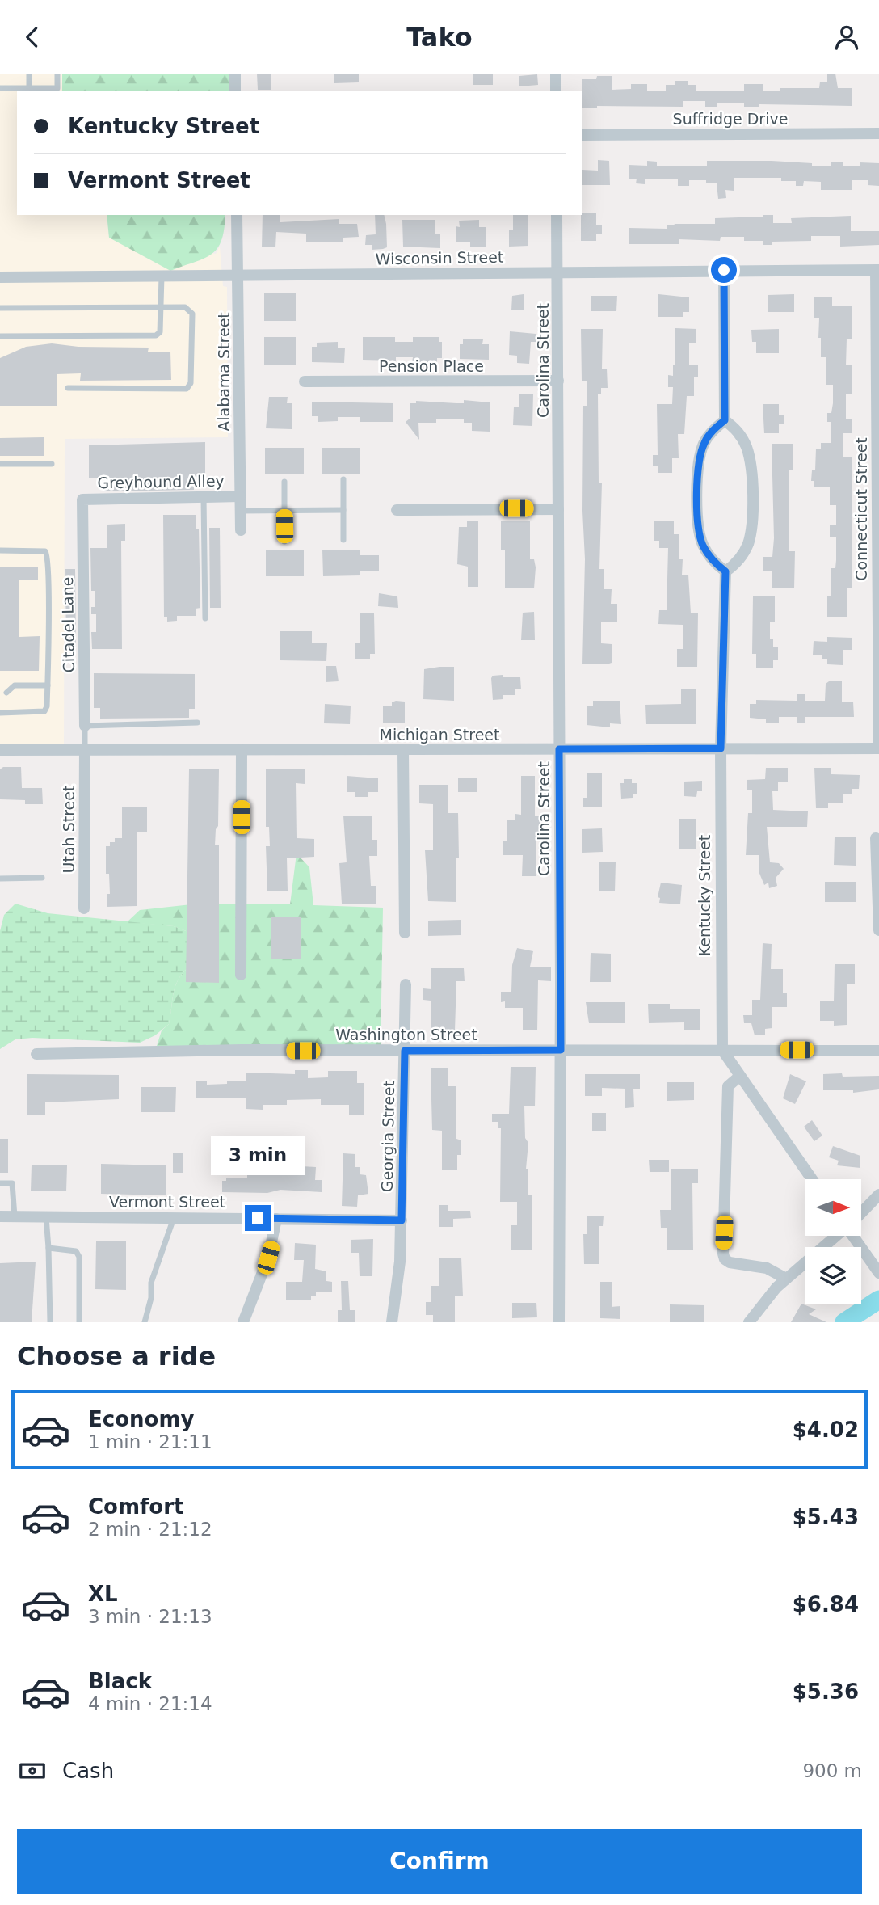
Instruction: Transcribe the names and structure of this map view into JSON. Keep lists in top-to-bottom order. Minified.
{"streets":{"street":["Suffridge Drive","Wisconsin Street","Carolina Street","Pension Place","Alabama Street","Greyhound Alley","Connecticut Street","Citadel Lane","Michigan Street","Utah Street","Kentucky Street","Washington Street","Georgia Street","Vermont Street"]},"crossings":[["Wisconsin Street","Carolina Street"],["Wisconsin Street","Alabama Street"],["Wisconsin Street","Connecticut Street"],["Carolina Street","Pension Place"],["Carolina Street","Michigan Street"],["Carolina Street","Washington Street"],["Alabama Street","Greyhound Alley"],["Greyhound Alley","Citadel Lane"],["Connecticut Street","Michigan Street"],["Citadel Lane","Michigan Street"],["Citadel Lane","Utah Street"],["Michigan Street","Utah Street"],["Michigan Street","Kentucky Street"],["Kentucky Street","Washington Street"],["Washington Street","Georgia Street"],["Georgia Street","Vermont Street"]],"north":"right","page":{"header":"Tako","banner":["Kentucky Street","Vermont Street"],"bubble":"3 min","heading":"Choose a ride","list":[{"name":"Economy","note":"1 min · 21:11","value":"$4.02"},{"name":"Comfort","note":"2 min · 21:12","value":"$5.43"},{"name":"XL","note":"3 min · 21:13","value":"$6.84"},{"name":"Black","note":"4 min · 21:14","value":"$5.36"}],"pay":["Cash","900 m"],"buttons":"Confirm"}}
